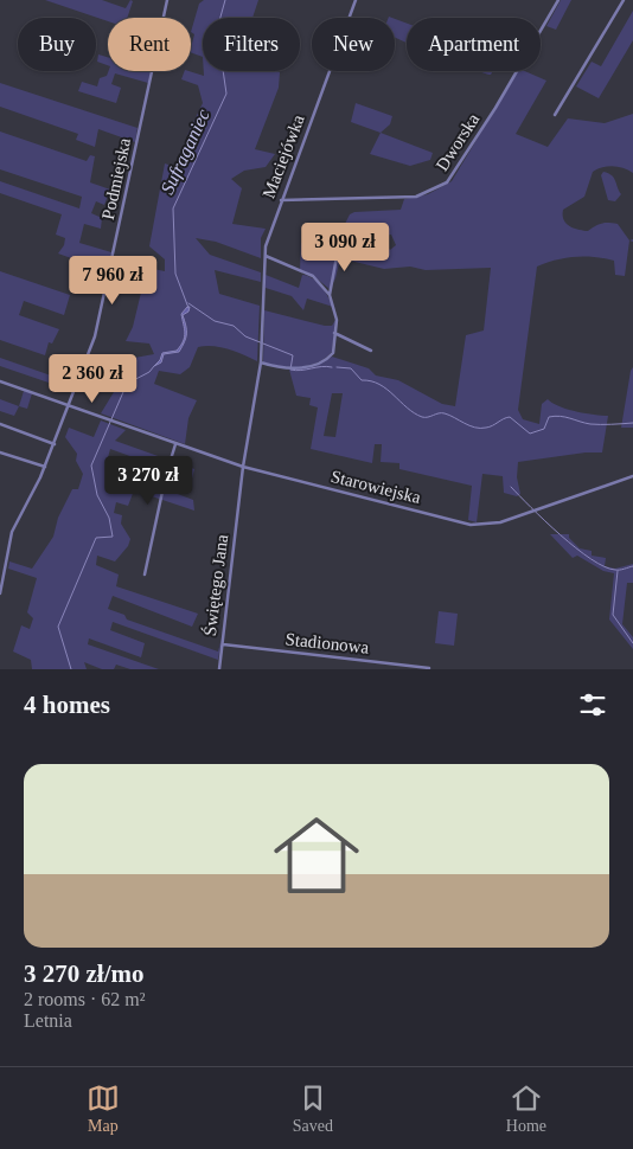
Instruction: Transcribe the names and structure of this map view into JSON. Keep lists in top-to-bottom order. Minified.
{"streets":{"street":["Dworska","Maciejówka","Podmiejska","Starowiejska","Świętego Jana","Stadionowa"]},"crossings":[["Dworska","Maciejówka"],["Maciejówka","Świętego Jana"],["Podmiejska","Starowiejska"],["Starowiejska","Świętego Jana"],["Świętego Jana","Stadionowa"]],"water":["Sufraganiec"],"page":{"chip":["Buy","Rent","Filters","New","Apartment"],"price":["3 090 zł","7 960 zł","2 360 zł","3 270 zł"],"heading":"4 homes","list":[{"name":"3 270 zł/mo","note":"2 rooms · 62 m² · Letnia"}],"tabs":["Map","Saved","Home"]}}
